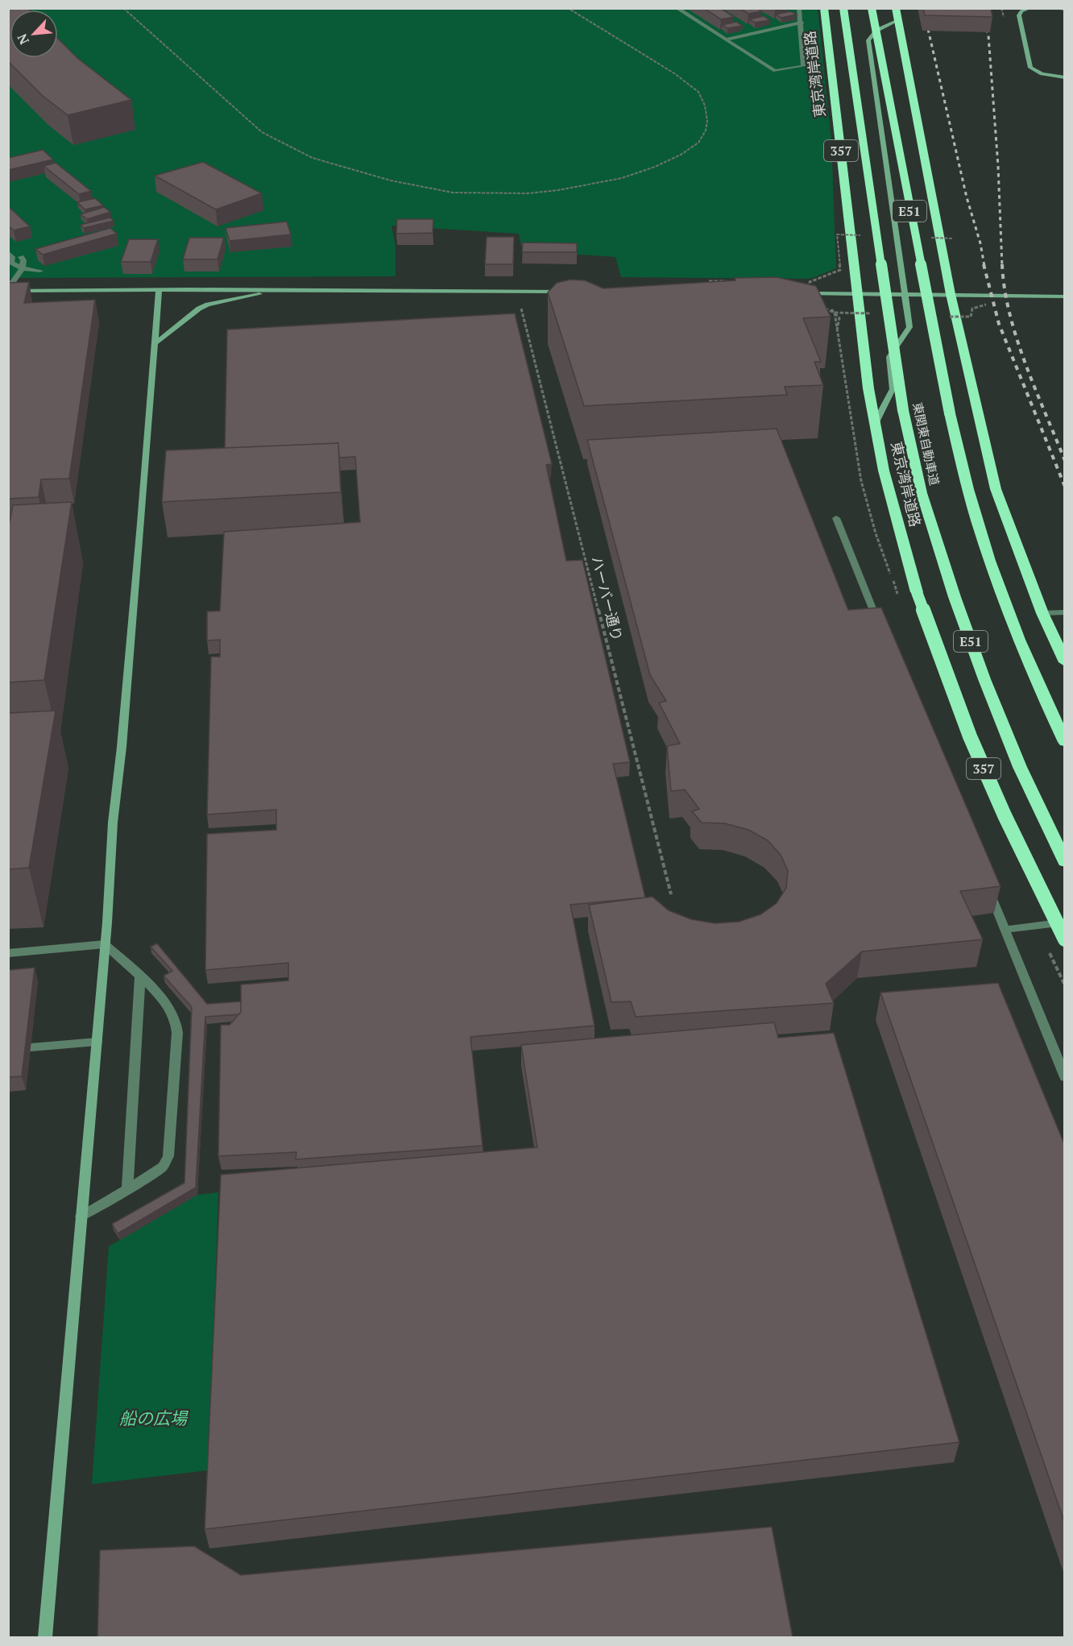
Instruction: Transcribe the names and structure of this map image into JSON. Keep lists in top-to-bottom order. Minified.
{"streets":{"highway":["東京湾岸道路","357","E51","東関東自動車道"],"path":["ハーバー通り"]},"parks":["船の広場"],"north":"bottom left"}
